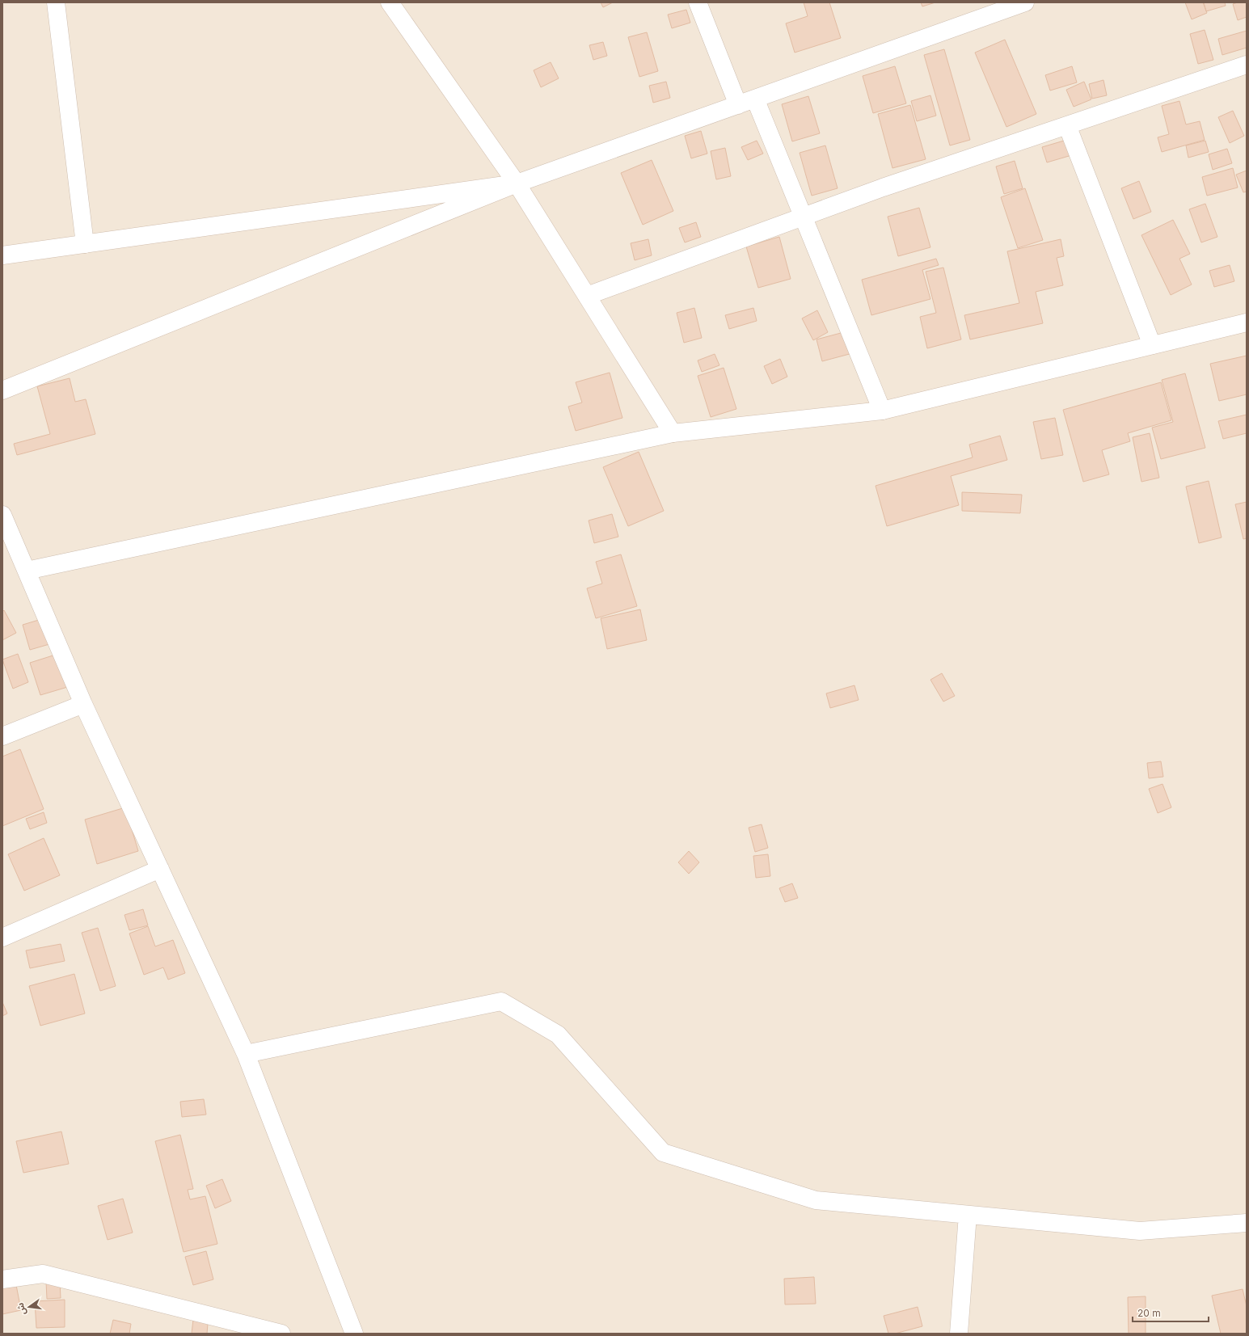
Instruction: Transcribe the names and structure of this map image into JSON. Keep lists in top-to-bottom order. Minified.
{"scale_bar":"20 m","north":"left"}
